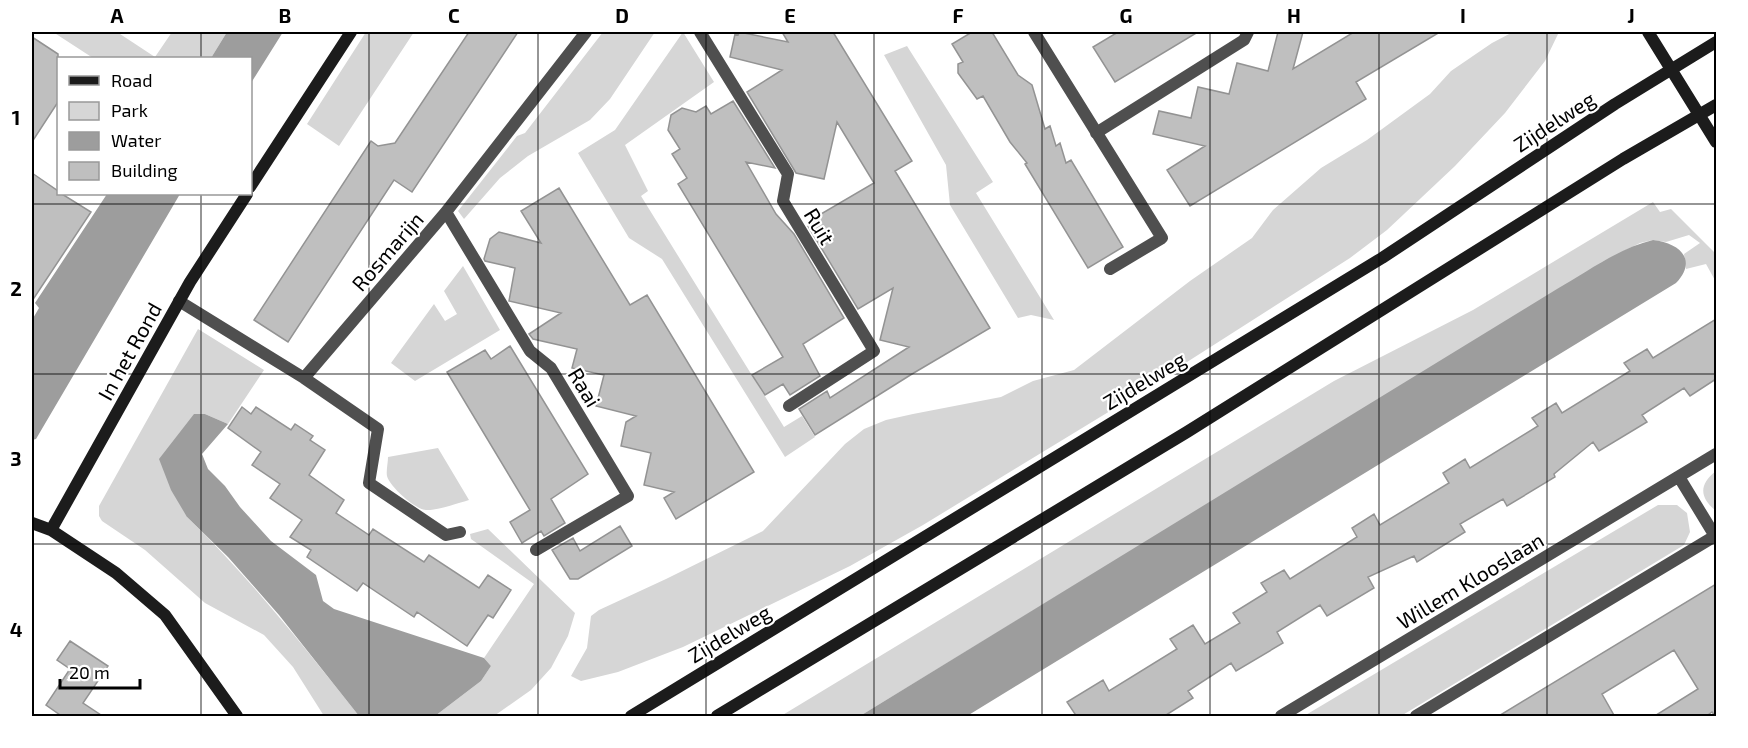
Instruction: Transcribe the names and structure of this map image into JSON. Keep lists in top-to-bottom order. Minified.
{"streets":{"main road":["Zijdelweg","In het Rond"],"street":["Ruit","Rosmarijn","Raai","Willem Klooslaan"]},"crossings":[["Rosmarijn","Raai"]],"legend":["Road","Park","Water","Building"],"scale_bar":"20 m","grid":{"columns":["A","B","C","D","E","F","G","H","I","J"],"rows":["1","2","3","4"]}}
